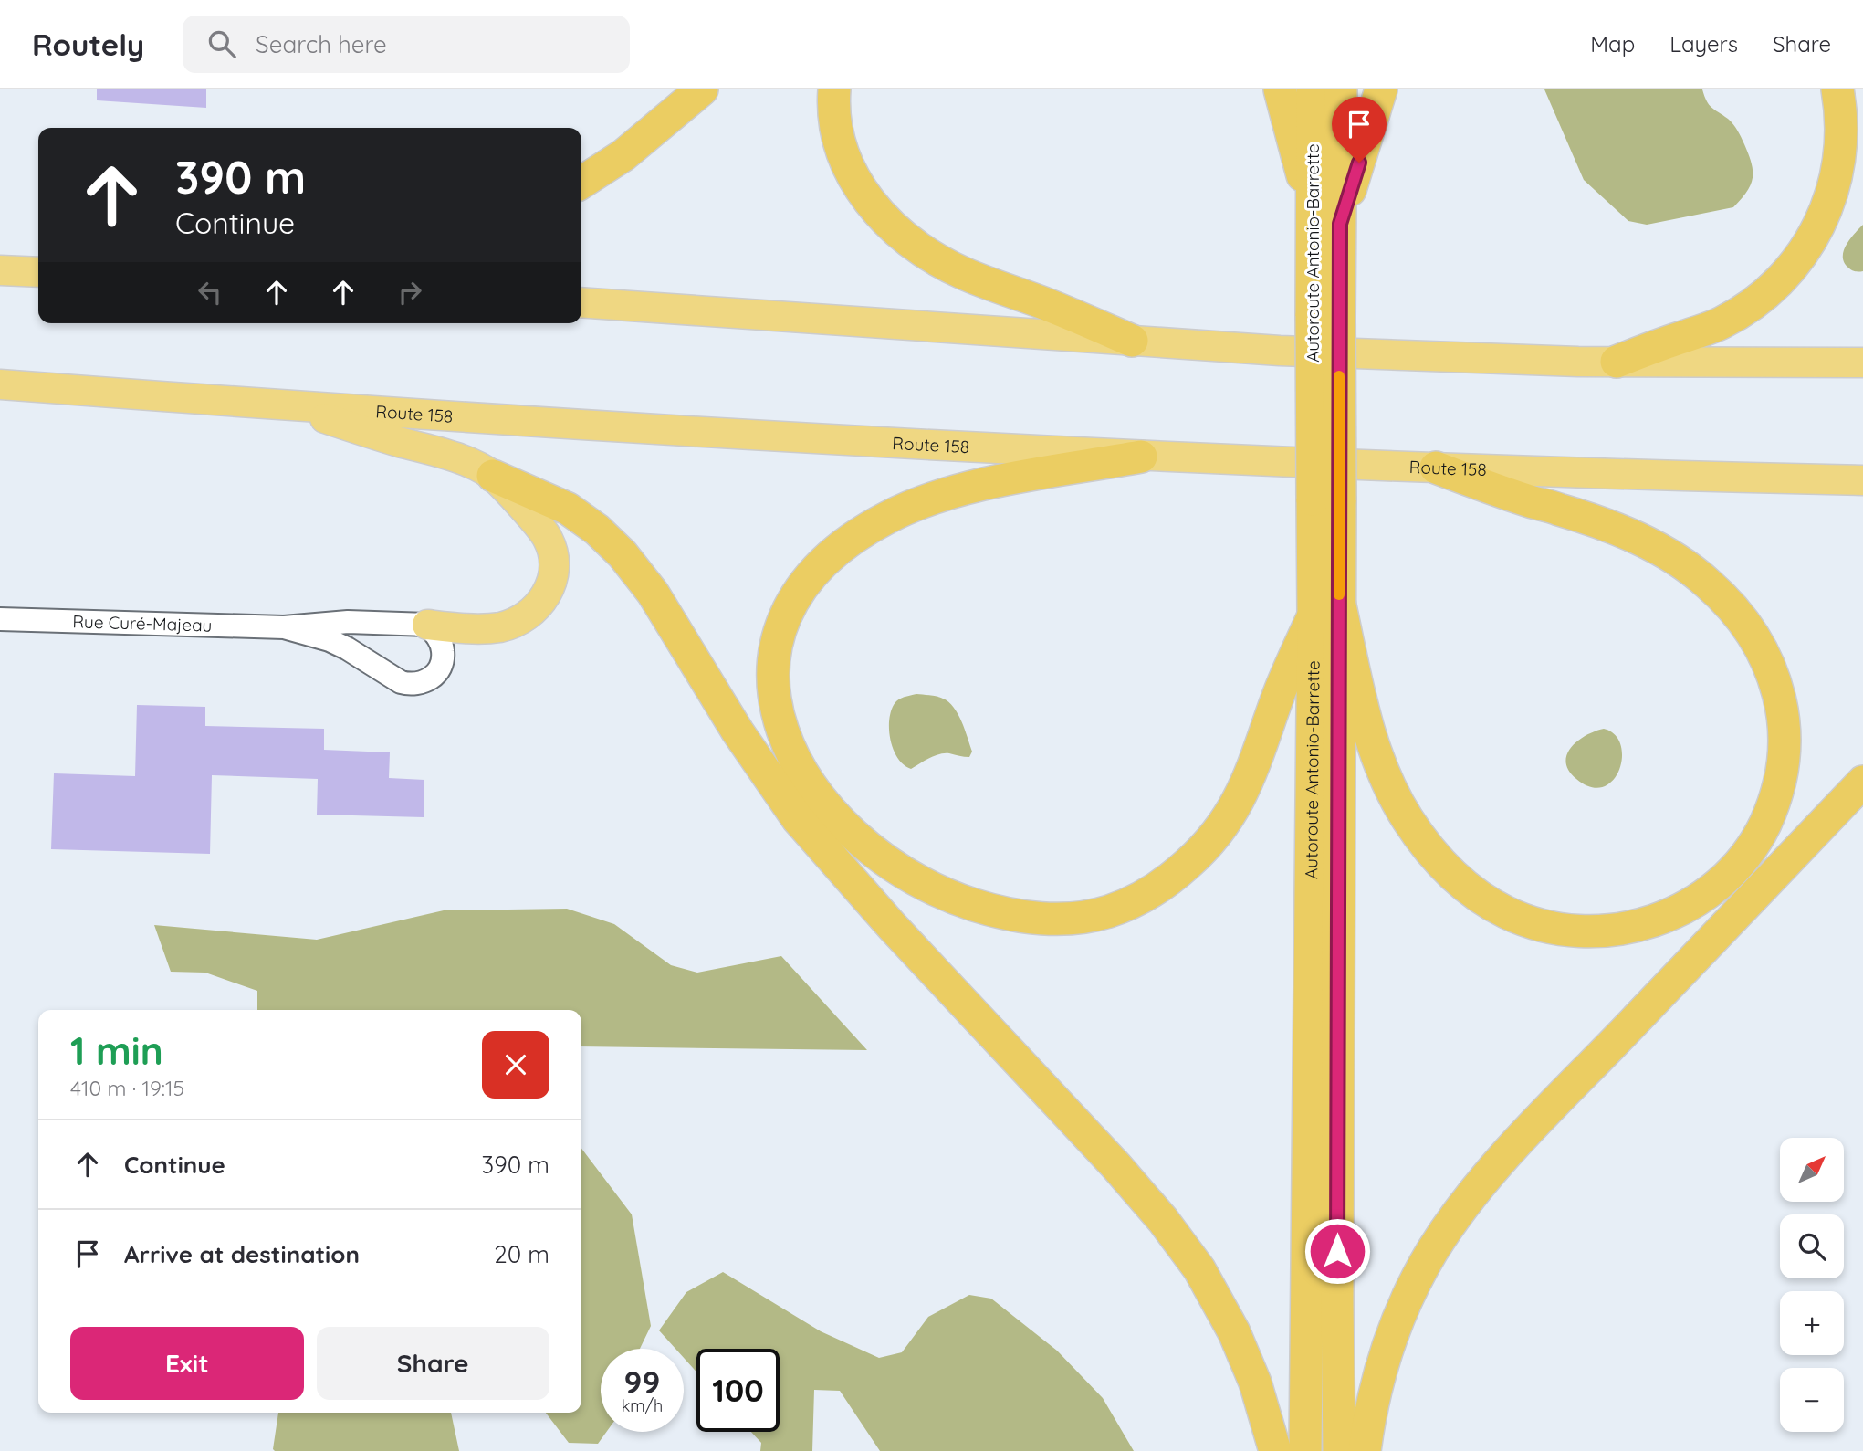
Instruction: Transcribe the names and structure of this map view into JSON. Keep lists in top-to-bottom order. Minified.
{"streets":{"highway":["Autoroute Antonio-Barrette","Route 158"],"street":["Rue Curé-Majeau"]},"north":"top right","page":{"header":"Routely","search":"Search here","nav":["Map","Layers","Share"],"turn":["390 m","Continue"],"heading":["1 min","410 m · 19:15"],"list":[{"name":"Continue","value":"390 m"},{"name":"Arrive at destination","value":"20 m"}],"map_buttons":["+","−"],"buttons":["Exit","Share"],"speed":"99 km/h","limit":"100"}}
